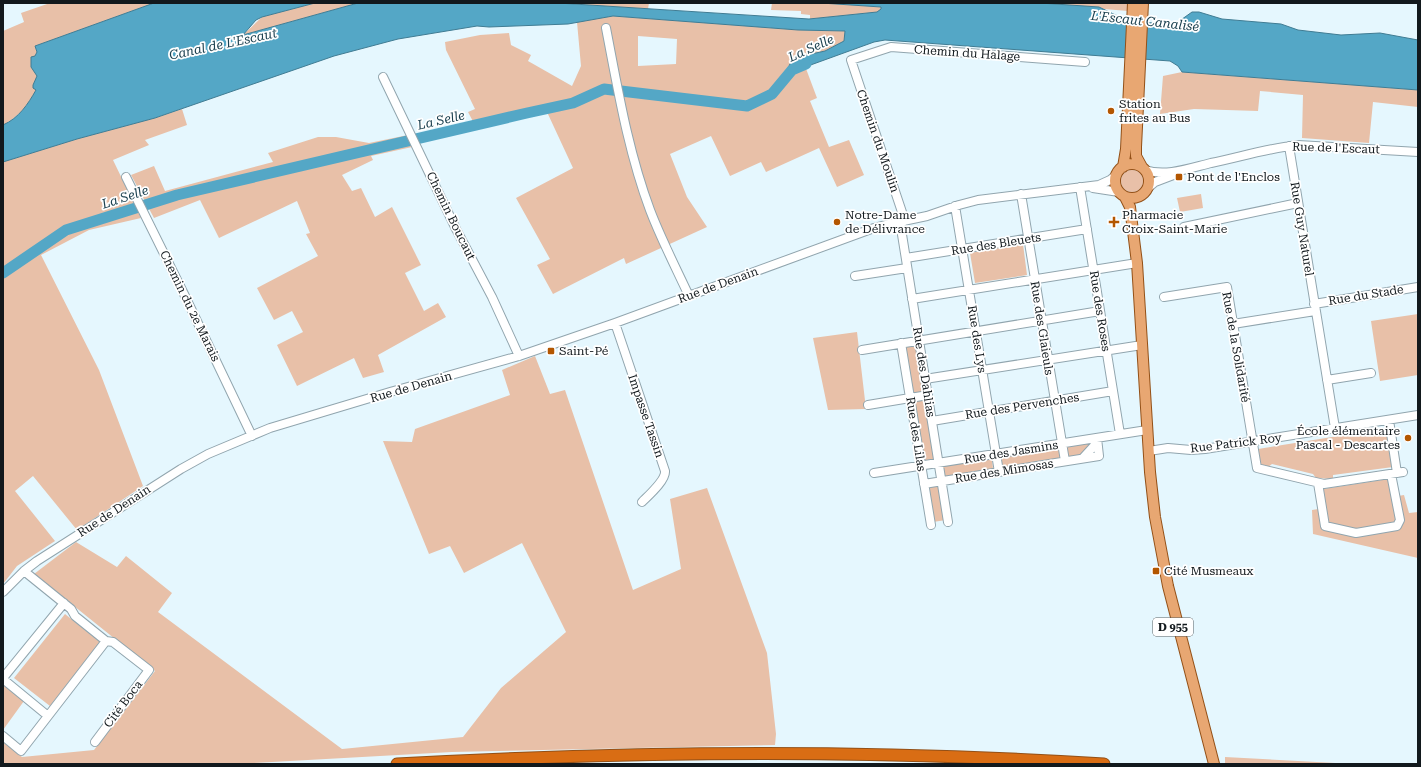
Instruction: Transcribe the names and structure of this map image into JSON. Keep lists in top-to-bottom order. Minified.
{"streets":{"main road":["D 955"],"street":["Chemin du Halage","Chemin du Moulin","Rue de l'Escaut","Chemin Boucaut","Rue Guy Naturel","Rue des Bleuets","Rue de Denain","Rue du Stade","Chemin du 2e Marais","Rue des Roses","Rue des Glaieuls","Rue des Lys","Rue de la Solidarité","Rue des Dahlias","Rue des Pervenches","Impasse Tassin","Rue des Lilas","Rue Patrick Roy","Rue des Jasmins","Rue des Mimosas","Cité Boca"]},"crossings":[["Chemin du Halage","Chemin du Moulin"],["Chemin du Moulin","Rue de Denain"],["Chemin du Moulin","Rue des Dahlias"],["Rue de l'Escaut","Rue Guy Naturel"],["Rue de l'Escaut","D 955"],["Chemin Boucaut","Rue de Denain"],["Rue Guy Naturel","Rue du Stade"],["Rue Guy Naturel","Rue Patrick Roy"],["Rue des Bleuets","Rue des Roses"],["Rue des Bleuets","Rue des Glaieuls"],["Rue des Bleuets","Rue des Lys"],["Rue des Bleuets","Rue des Dahlias"],["Rue de Denain","Chemin du 2e Marais"],["Rue de Denain","Rue des Roses"],["Rue de Denain","Rue des Glaieuls"],["Rue de Denain","Rue des Lys"],["Rue de Denain","Rue des Dahlias"],["Rue de Denain","Impasse Tassin"],["Rue de Denain","Cité Boca"],["Rue des Roses","Rue des Pervenches"],["Rue des Roses","Rue des Jasmins"],["Rue des Glaieuls","Rue des Pervenches"],["Rue des Glaieuls","Rue des Jasmins"],["Rue des Glaieuls","Rue des Mimosas"],["Rue des Lys","Rue des Pervenches"],["Rue des Lys","Rue des Jasmins"],["Rue des Lys","Rue des Mimosas"],["Rue de la Solidarité","Rue Patrick Roy"],["Rue des Dahlias","Rue des Pervenches"],["Rue des Dahlias","Rue des Jasmins"],["Rue des Dahlias","Rue des Mimosas"],["Rue des Lilas","Rue des Jasmins"],["Rue des Lilas","Rue des Mimosas"],["Rue Patrick Roy","D 955"],["Rue des Jasmins","Rue des Mimosas"],["Rue des Jasmins","D 955"]],"water":["L'Escaut Canalisé","Canal de L'Escaut","La Selle"],"places":{"other":["Station frites au Bus","Notre-Dame de Délivrance","École élémentaire Pascal - Descartes"],"transit":["Pont de l'Enclos","Saint-Pé","Cité Musmeaux"],"health":["Pharmacie Croix-Saint-Marie"]}}
